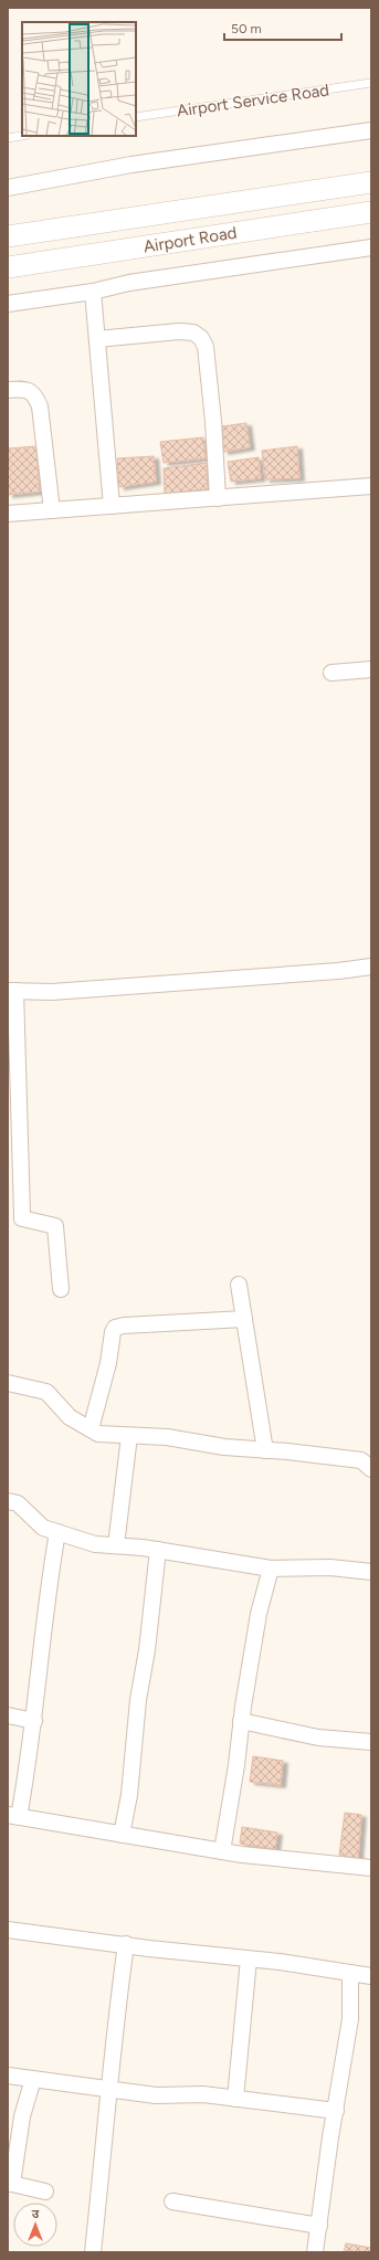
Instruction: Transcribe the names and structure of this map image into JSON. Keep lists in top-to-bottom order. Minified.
{"streets":{"street":["Airport Road"],"lane":["Airport Service Road"]},"scale_bar":"50 m","north":"top"}
